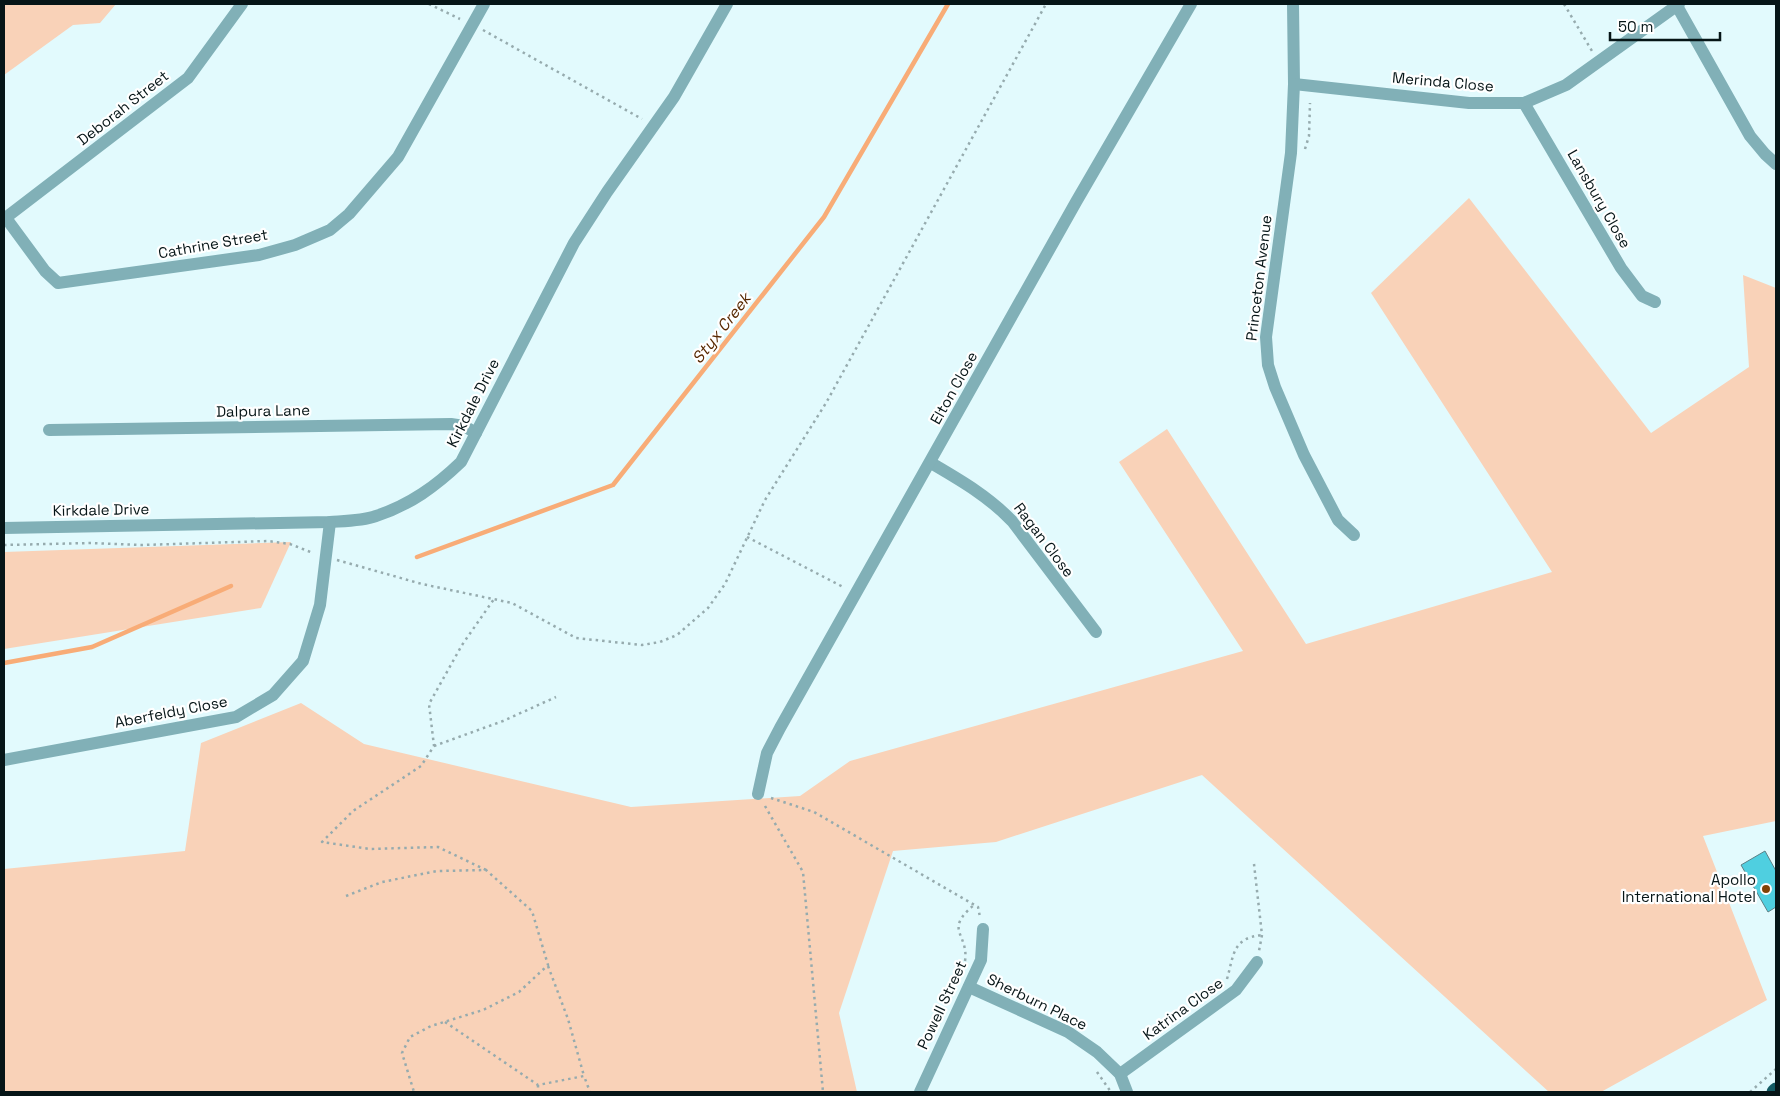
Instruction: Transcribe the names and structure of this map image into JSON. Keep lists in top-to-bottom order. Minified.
{"streets":{"street":["Merinda Close","Deborah Street","Lansbury Close","Cathrine Street","Princeton Avenue","Elton Close","Kirkdale Drive","Dalpura Lane","Ragan Close","Aberfeldy Close","Sherburn Place","Powell Street","Katrina Close"]},"crossings":[["Merinda Close","Lansbury Close"],["Merinda Close","Princeton Avenue"],["Deborah Street","Cathrine Street"],["Elton Close","Ragan Close"],["Kirkdale Drive","Dalpura Lane"],["Kirkdale Drive","Aberfeldy Close"],["Sherburn Place","Powell Street"],["Sherburn Place","Katrina Close"]],"water":["Styx Creek"],"places":["Apollo International Hotel"],"scale_bar":"50 m"}
